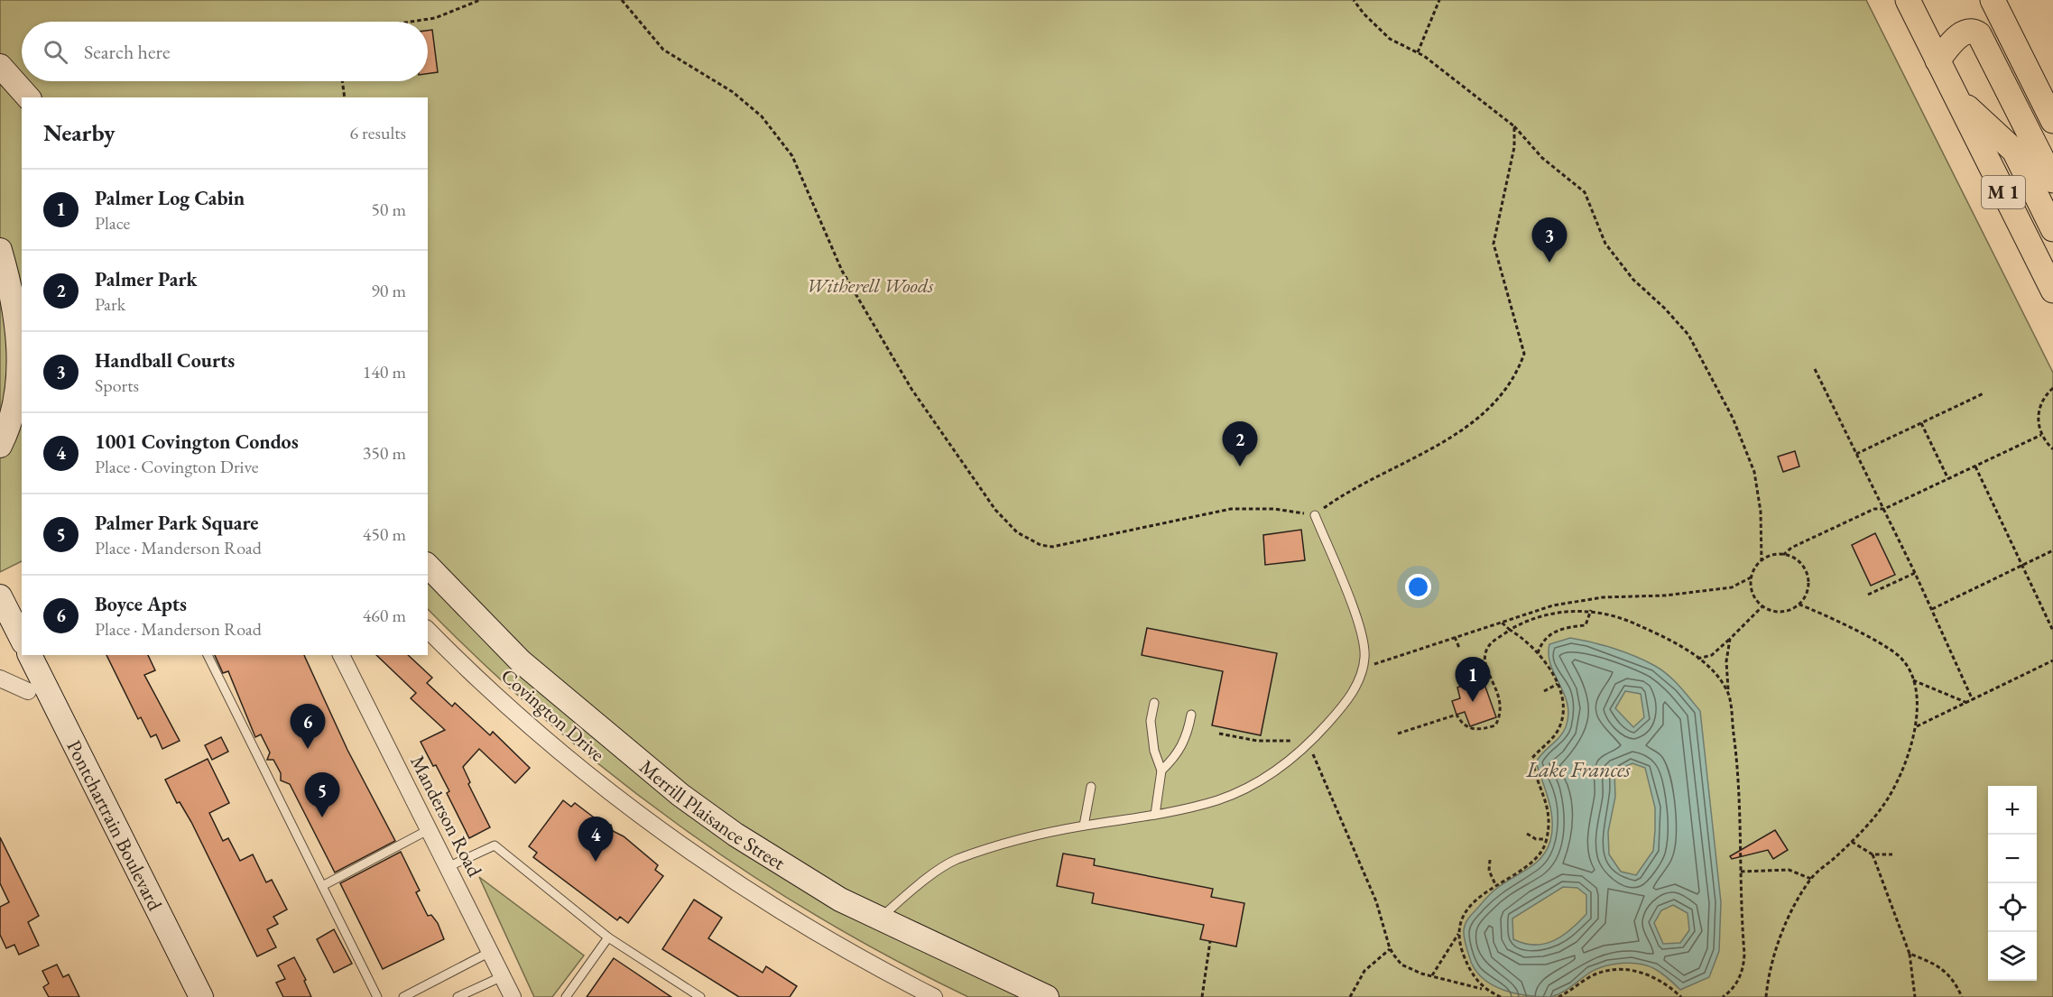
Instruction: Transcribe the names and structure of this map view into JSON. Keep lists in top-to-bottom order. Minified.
{"streets":{"main road":["M 1"],"street":["Covington Drive","Merrill Plaisance Street","Manderson Road","Pontchartrain Boulevard"]},"water":["Lake Frances"],"parks":["Witherell Woods"],"page":{"search":"Search here","heading":["Nearby","6 results"],"list":[{"mark":"1","name":"Palmer Log Cabin","note":"Place","value":"50 m"},{"mark":"2","name":"Palmer Park","note":"Park","value":"90 m"},{"mark":"3","name":"Handball Courts","note":"Sports","value":"140 m"},{"mark":"4","name":"1001 Covington Condos","note":"Place · Covington Drive","value":"350 m"},{"mark":"5","name":"Palmer Park Square","note":"Place · Manderson Road","value":"450 m"},{"mark":"6","name":"Boyce Apts","note":"Place · Manderson Road","value":"460 m"}],"pins":["3","2","1","6","5","4"],"map_buttons":["+","−"]}}
